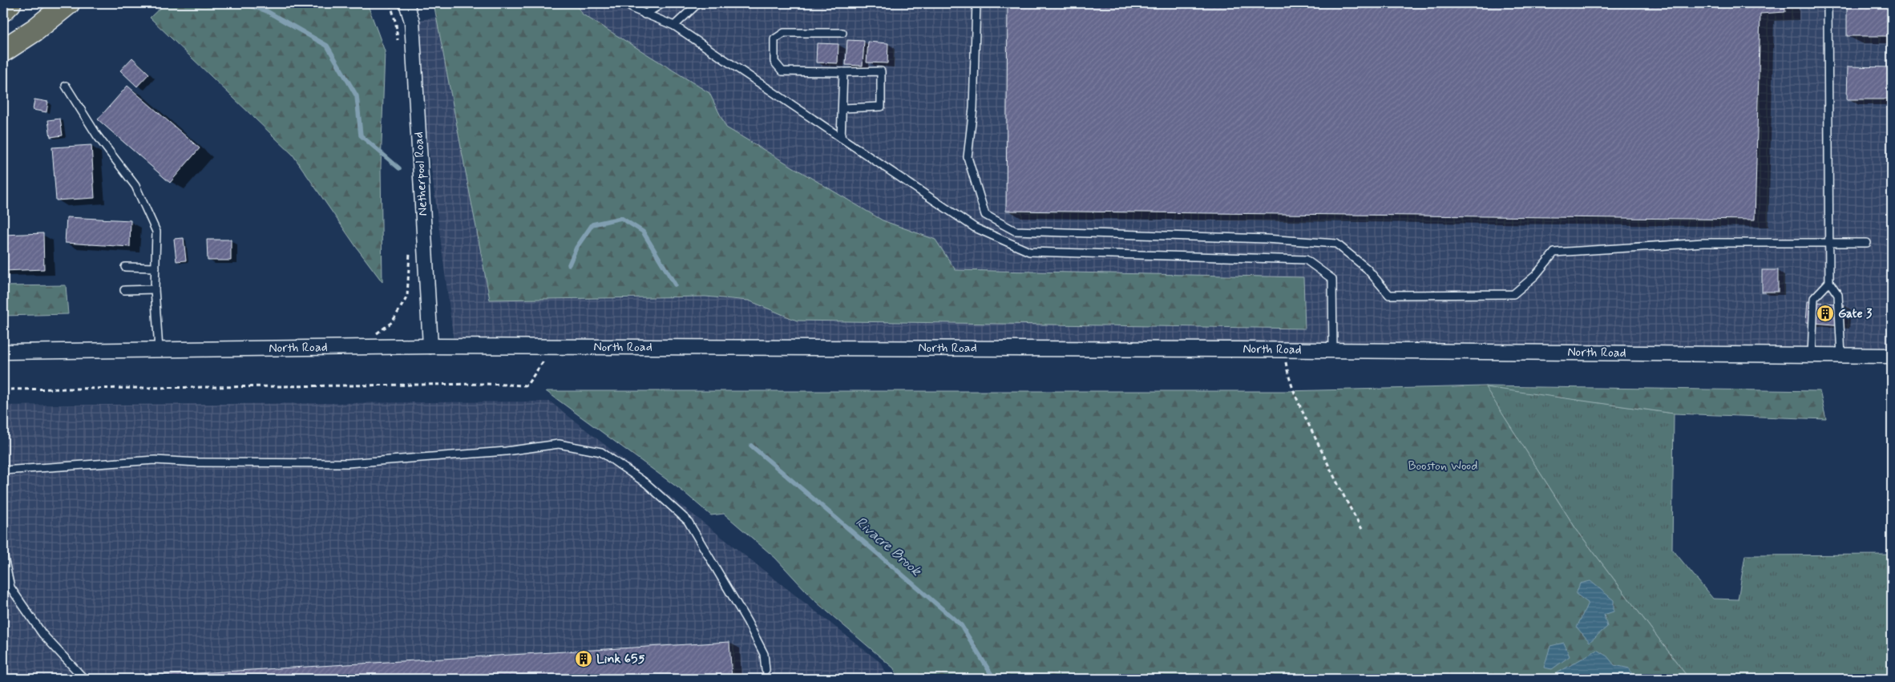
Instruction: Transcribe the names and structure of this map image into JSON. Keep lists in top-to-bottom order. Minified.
{"streets":{"street":["Netherpool Road","North Road"]},"crossings":[["Netherpool Road","North Road"]],"water":["Rivacre Brook"],"parks":["Booston Wood"],"places":{"building":["Gate 3","Link 655"]}}
